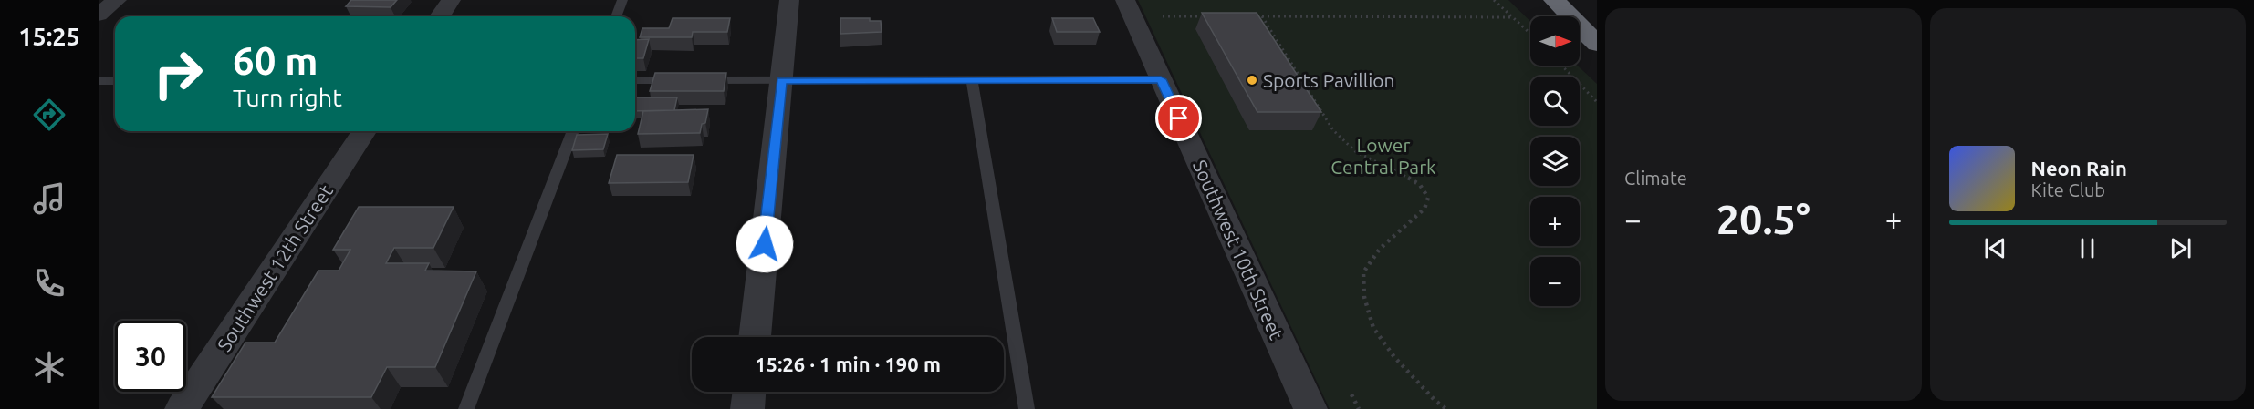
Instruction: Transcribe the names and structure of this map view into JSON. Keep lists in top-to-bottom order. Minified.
{"streets":{"street":["Southwest 10th Street","Southwest 12th Street"]},"parks":["Lower Central Park"],"places":["Sports Pavillion"],"north":"right","page":{"tabs":"15:25","tile":"Climate","map_buttons":["+","−"],"turn":["60 m","Turn right"],"song":["Neon Rain","Kite Club"],"heat":["−","20.5°","+"],"limit":"30","trip":"15:26 · 1 min · 190 m"}}
